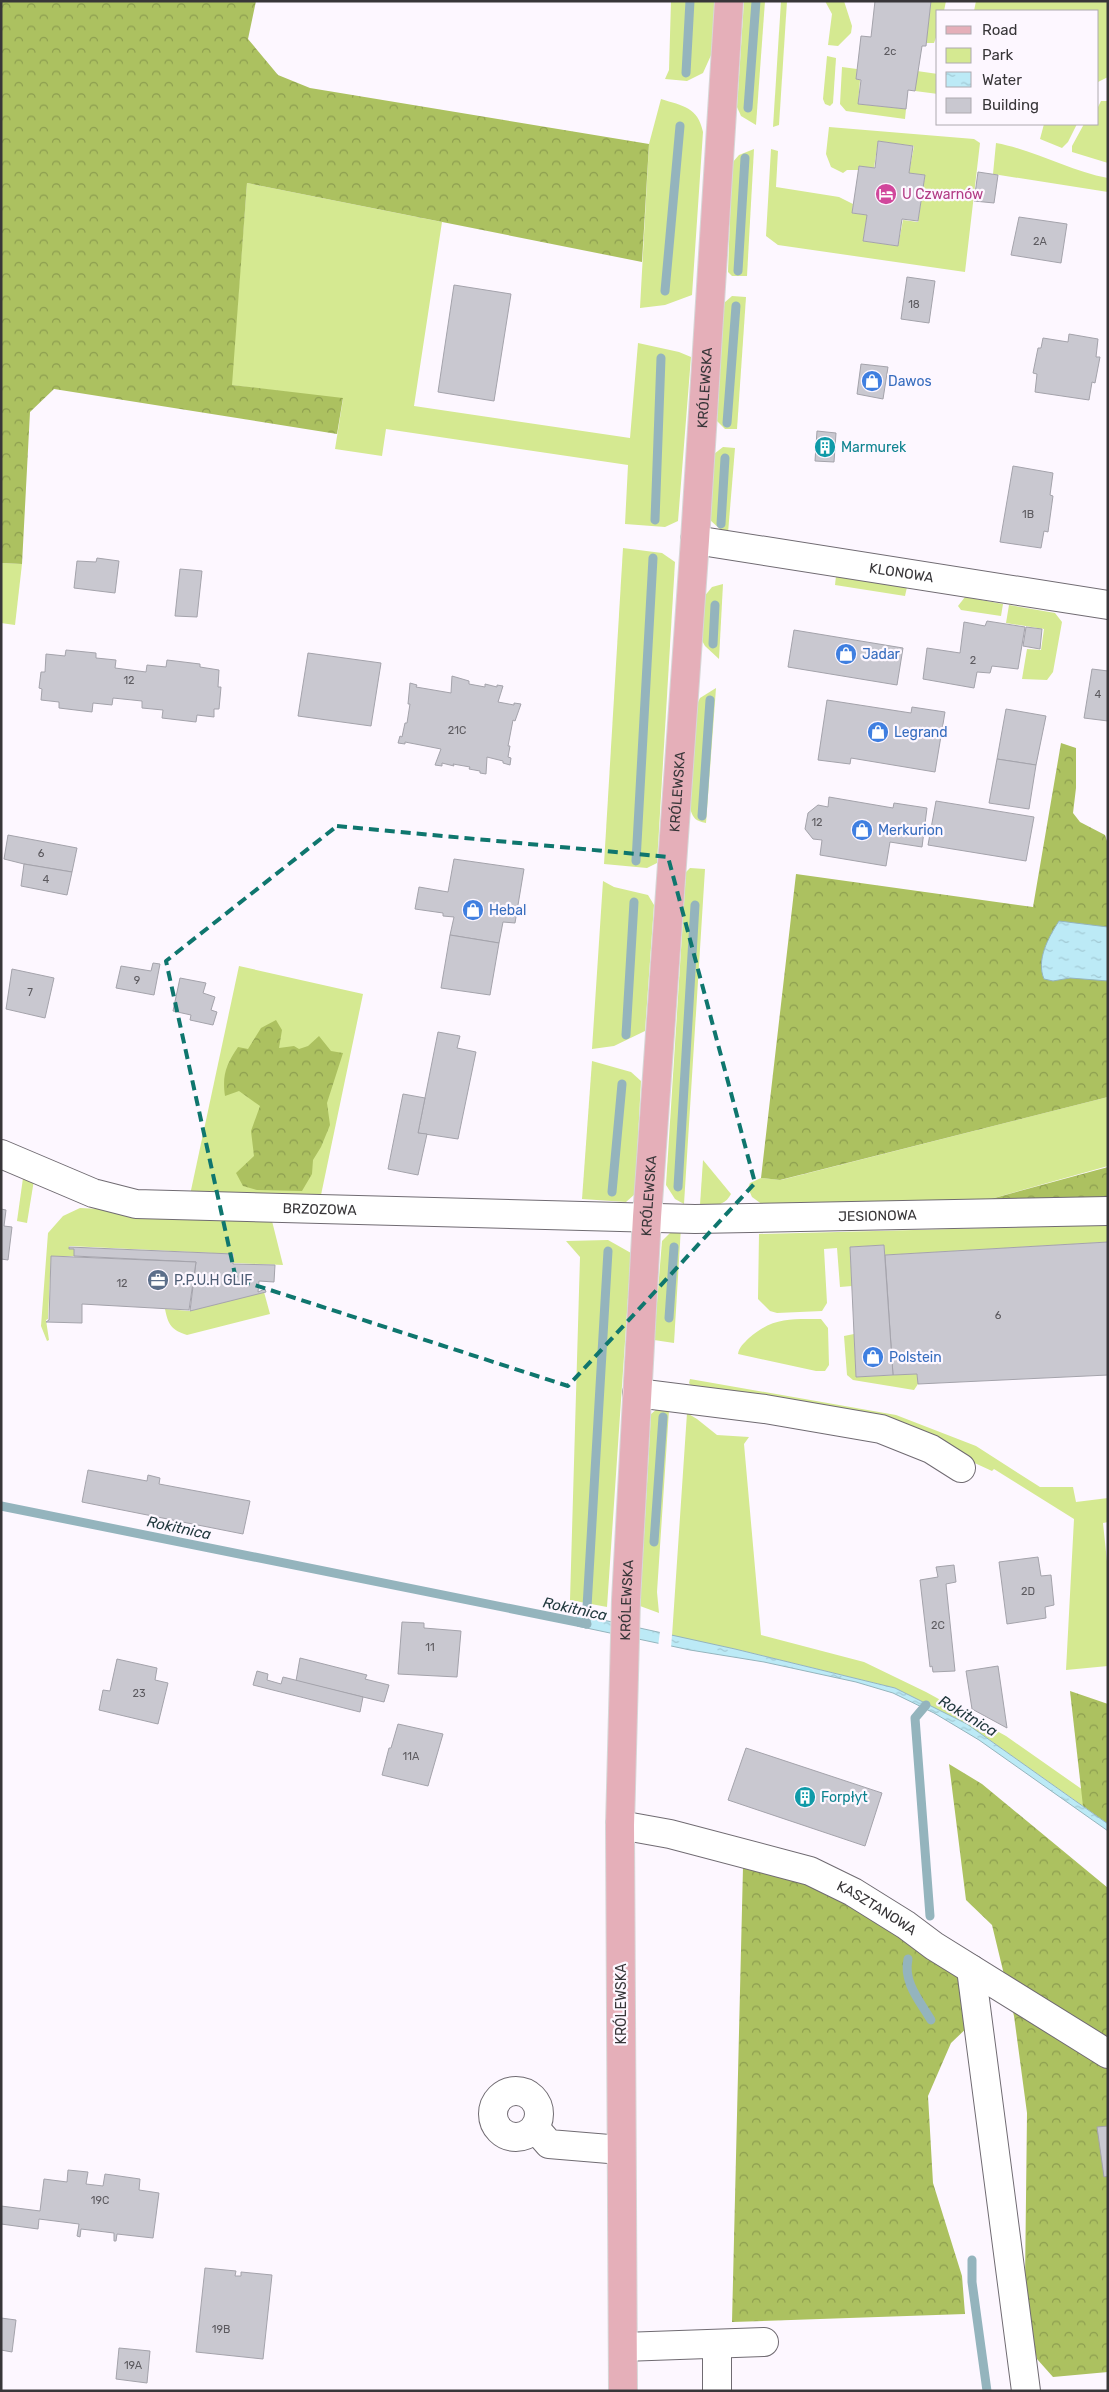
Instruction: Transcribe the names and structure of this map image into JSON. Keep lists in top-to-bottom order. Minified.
{"streets":{"main road":["KRÓLEWSKA"],"street":["KLONOWA","BRZOZOWA","JESIONOWA","KASZTANOWA"]},"crossings":[["KRÓLEWSKA","KLONOWA"],["KRÓLEWSKA","BRZOZOWA"],["KRÓLEWSKA","JESIONOWA"],["KRÓLEWSKA","KASZTANOWA"],["BRZOZOWA","JESIONOWA"]],"water":["Rokitnica"],"places":{"hotel":["U Czwarnów"],"shop":["Dawos","Jadar","Legrand","Merkurion","Hebal","Polstein"],"building":["Marmurek","Forpłyt"],"office":["P.P.U.H GLIF"]},"house_numbers":["2c","2A","18","1B","2","12","4","21C","12","6","4","9","7","12","6","2D","2C","11","23","11A","19C","19B","19A"],"legend":["Road","Park","Water","Building"]}
